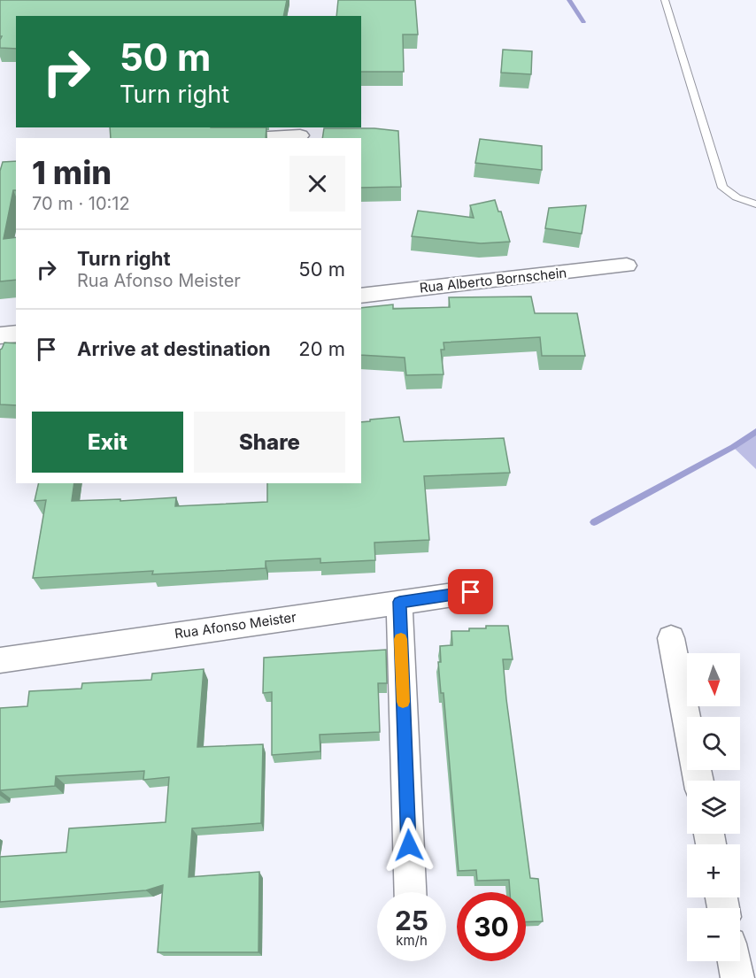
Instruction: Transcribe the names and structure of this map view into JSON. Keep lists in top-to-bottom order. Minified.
{"streets":{"street":["Rua Alberto Bornschein","Rua Afonso Meister"]},"north":"bottom","page":{"turn":["50 m","Turn right"],"heading":["1 min","70 m · 10:12"],"list":[{"name":"Turn right","note":"Rua Afonso Meister","value":"50 m"},{"name":"Arrive at destination","value":"20 m"}],"buttons":["Exit","Share"],"map_buttons":["+","−"],"speed":"25 km/h","limit":"30"}}
